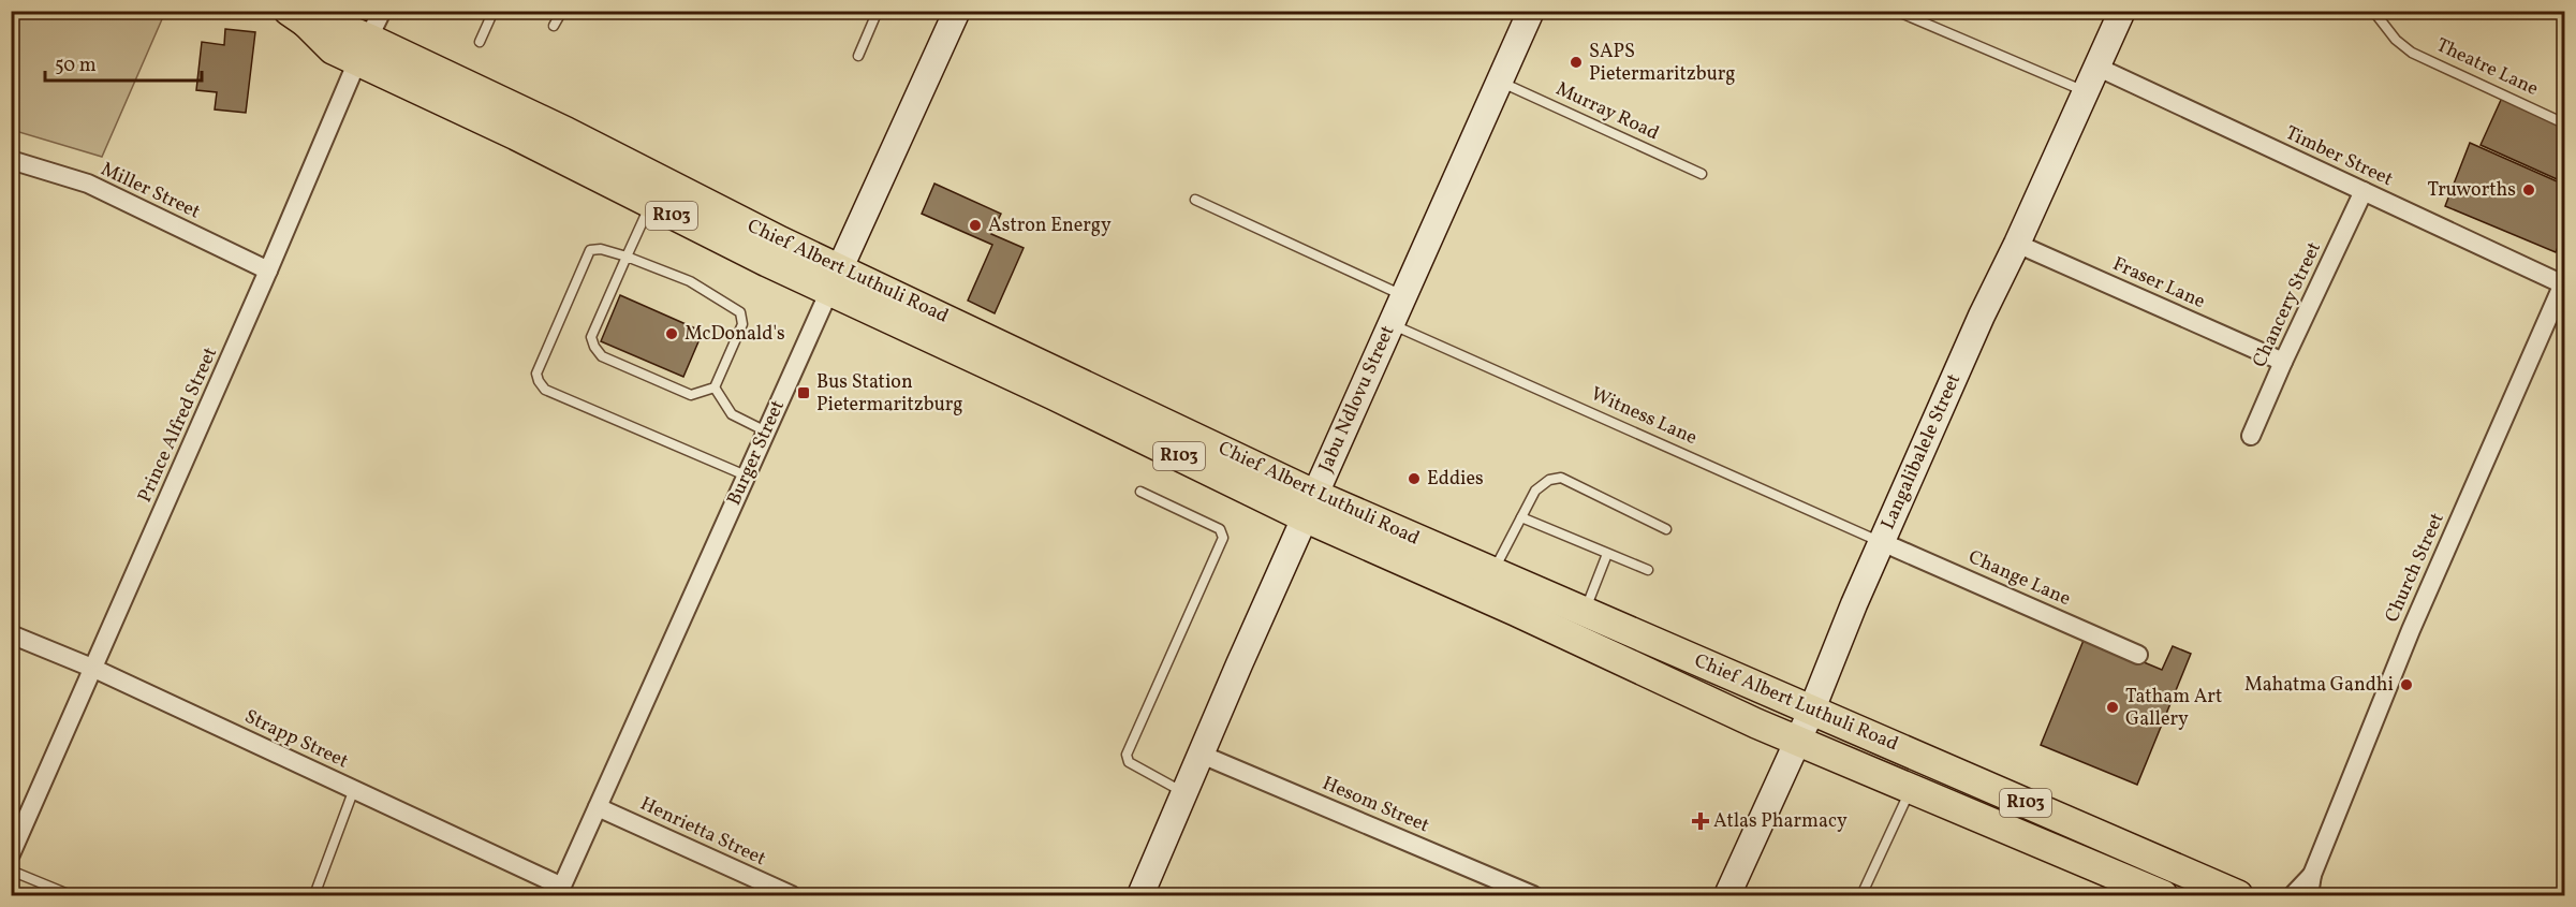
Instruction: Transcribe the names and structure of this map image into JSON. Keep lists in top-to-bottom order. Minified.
{"streets":{"main road":["R103","Chief Albert Luthuli Road"],"street":["Timber Street","Miller Street","Fraser Lane","Chancery Street","Jabu Ndlovu Street","Prince Alfred Street","Langalibalele Street","Burger Street","Church Street","Change Lane","Strapp Street","Hesom Street","Henrietta Street"],"lane":["Theatre Lane","Murray Road","Witness Lane"]},"crossings":[["Murray Road","Jabu Ndlovu Street"],["Timber Street","Chancery Street"],["Timber Street","Langalibalele Street"],["Timber Street","Church Street"],["Miller Street","Prince Alfred Street"],["Chief Albert Luthuli Road","Jabu Ndlovu Street"],["Chief Albert Luthuli Road","Prince Alfred Street"],["Chief Albert Luthuli Road","Langalibalele Street"],["Chief Albert Luthuli Road","Burger Street"],["Fraser Lane","Chancery Street"],["Fraser Lane","Langalibalele Street"],["Jabu Ndlovu Street","Witness Lane"],["Jabu Ndlovu Street","Hesom Street"],["Witness Lane","Langalibalele Street"],["Witness Lane","Change Lane"],["Prince Alfred Street","Strapp Street"],["Langalibalele Street","Change Lane"],["Burger Street","Strapp Street"],["Burger Street","Henrietta Street"]],"places":{"other":["SAPS Pietermaritzburg","Truworths","Astron Energy","McDonald's","Eddies","Mahatma Gandhi","Tatham Art Gallery"],"transit":["Bus Station Pietermaritzburg"],"health":["Atlas Pharmacy"]},"scale_bar":"50 m"}
